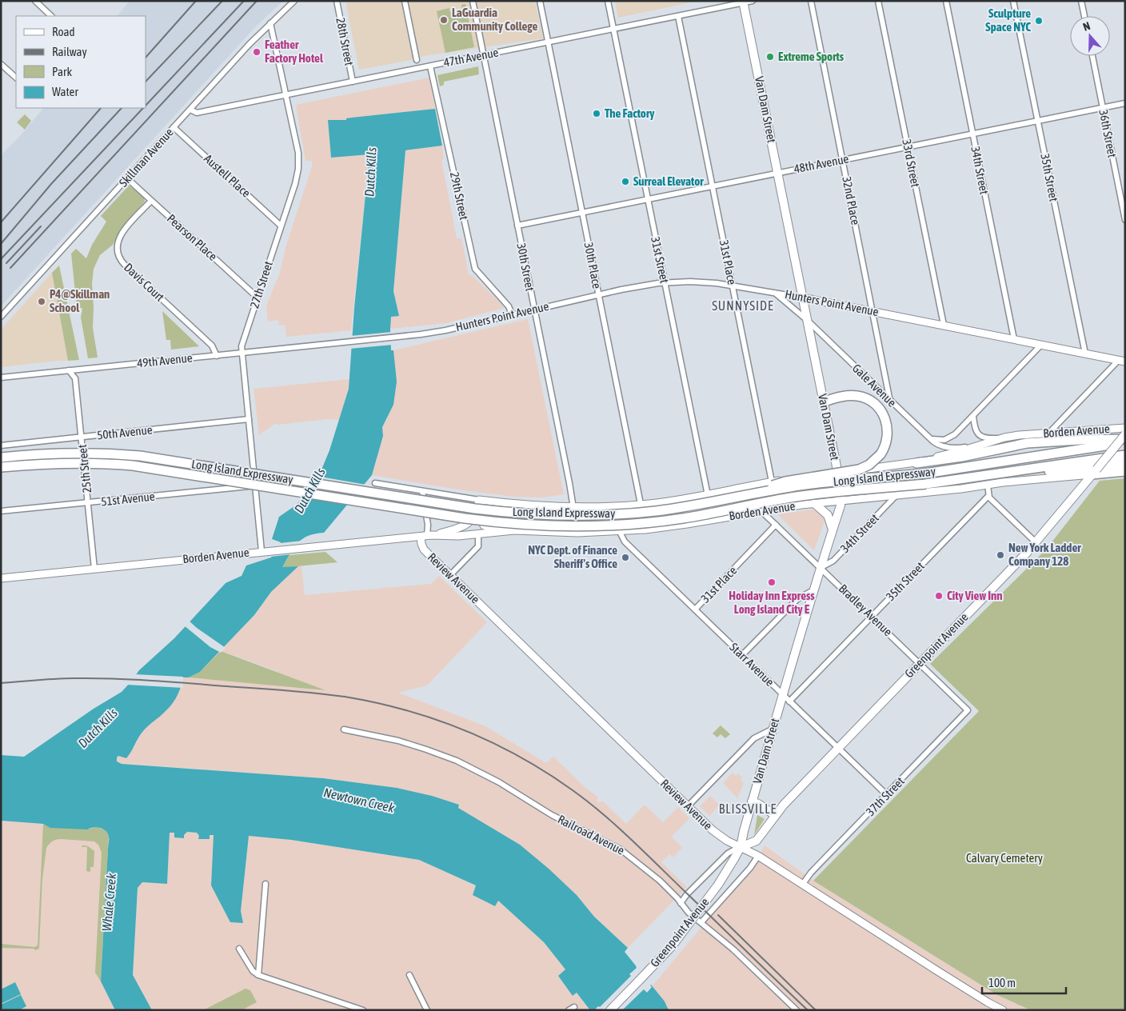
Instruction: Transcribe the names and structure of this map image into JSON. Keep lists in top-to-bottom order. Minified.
{"streets":{"highway":["Long Island Expressway"],"main road":["Van Dam Street","Hunters Point Avenue","Borden Avenue","Review Avenue","Greenpoint Avenue"],"street":["28th Street","47th Avenue","36th Street","Skillman Avenue","33rd Street","48th Avenue","34th Street","Austell Place","35th Street","29th Street","32nd Place","Pearson Place","31st Street","31st Place","30th Place","30th Street","Davis Court","27th Street","49th Avenue","Gale Avenue","50th Avenue","25th Street","51st Avenue","Bradley Avenue","Starr Avenue","37th Street","Railroad Avenue"]},"crossings":[["28th Street","47th Avenue"],["47th Avenue","Van Dam Street"],["47th Avenue","Skillman Avenue"],["47th Avenue","29th Street"],["47th Avenue","31st Street"],["47th Avenue","31st Place"],["47th Avenue","30th Place"],["47th Avenue","30th Street"],["47th Avenue","27th Street"],["Van Dam Street","48th Avenue"],["Van Dam Street","34th Street"],["Van Dam Street","Hunters Point Avenue"],["Van Dam Street","Gale Avenue"],["Van Dam Street","Borden Avenue"],["Van Dam Street","Review Avenue"],["Van Dam Street","Bradley Avenue"],["Van Dam Street","Greenpoint Avenue"],["Van Dam Street","Starr Avenue"],["36th Street","48th Avenue"],["Skillman Avenue","Austell Place"],["Skillman Avenue","Pearson Place"],["Skillman Avenue","27th Street"],["33rd Street","48th Avenue"],["33rd Street","Hunters Point Avenue"],["48th Avenue","34th Street"],["48th Avenue","35th Street"],["48th Avenue","32nd Place"],["48th Avenue","31st Street"],["48th Avenue","31st Place"],["48th Avenue","30th Place"],["48th Avenue","30th Street"],["34th Street","Hunters Point Avenue"],["34th Street","Borden Avenue"],["34th Street","Bradley Avenue"],["Austell Place","27th Street"],["35th Street","Hunters Point Avenue"],["35th Street","Bradley Avenue"],["35th Street","Starr Avenue"],["29th Street","Hunters Point Avenue"],["32nd Place","Hunters Point Avenue"],["32nd Place","Gale Avenue"],["Pearson Place","Davis Court"],["Pearson Place","27th Street"],["31st Street","Hunters Point Avenue"],["31st Street","Borden Avenue"],["31st Place","Hunters Point Avenue"],["31st Place","Borden Avenue"],["31st Place","Bradley Avenue"],["31st Place","Starr Avenue"],["30th Place","Hunters Point Avenue"],["30th Place","Borden Avenue"],["30th Street","Hunters Point Avenue"],["30th Street","Borden Avenue"],["Davis Court","49th Avenue"],["27th Street","49th Avenue"],["27th Street","Borden Avenue"],["27th Street","50th Avenue"],["27th Street","51st Avenue"],["Hunters Point Avenue","49th Avenue"],["Hunters Point Avenue","Gale Avenue"],["49th Avenue","25th Street"],["Gale Avenue","Borden Avenue"],["Borden Avenue","25th Street"],["Borden Avenue","Review Avenue"],["Borden Avenue","Bradley Avenue"],["Borden Avenue","Greenpoint Avenue"],["Borden Avenue","Starr Avenue"],["50th Avenue","25th Street"],["25th Street","51st Avenue"],["Review Avenue","Greenpoint Avenue"],["Review Avenue","37th Street"],["Bradley Avenue","Greenpoint Avenue"],["Bradley Avenue","37th Street"],["Greenpoint Avenue","Starr Avenue"],["Greenpoint Avenue","Railroad Avenue"],["Starr Avenue","37th Street"]],"districts":["SUNNYSIDE","BLISSVILLE"],"water":["Dutch Kills","Newtown Creek","Whale Creek"],"parks":["Calvary Cemetery"],"places":["LaGuardia Community College","Sculpture Space NYC","Feather Factory Hotel","Extreme Sports","The Factory","Surreal Elevator","P4@Skillman School","New York Ladder Company 128","NYC Dept. of Finance Sheriff's Office","Holiday Inn Express Long Island City E","City View Inn"],"legend":["Road","Railway","Park","Water"],"scale_bar":"100 m","north":"top"}
